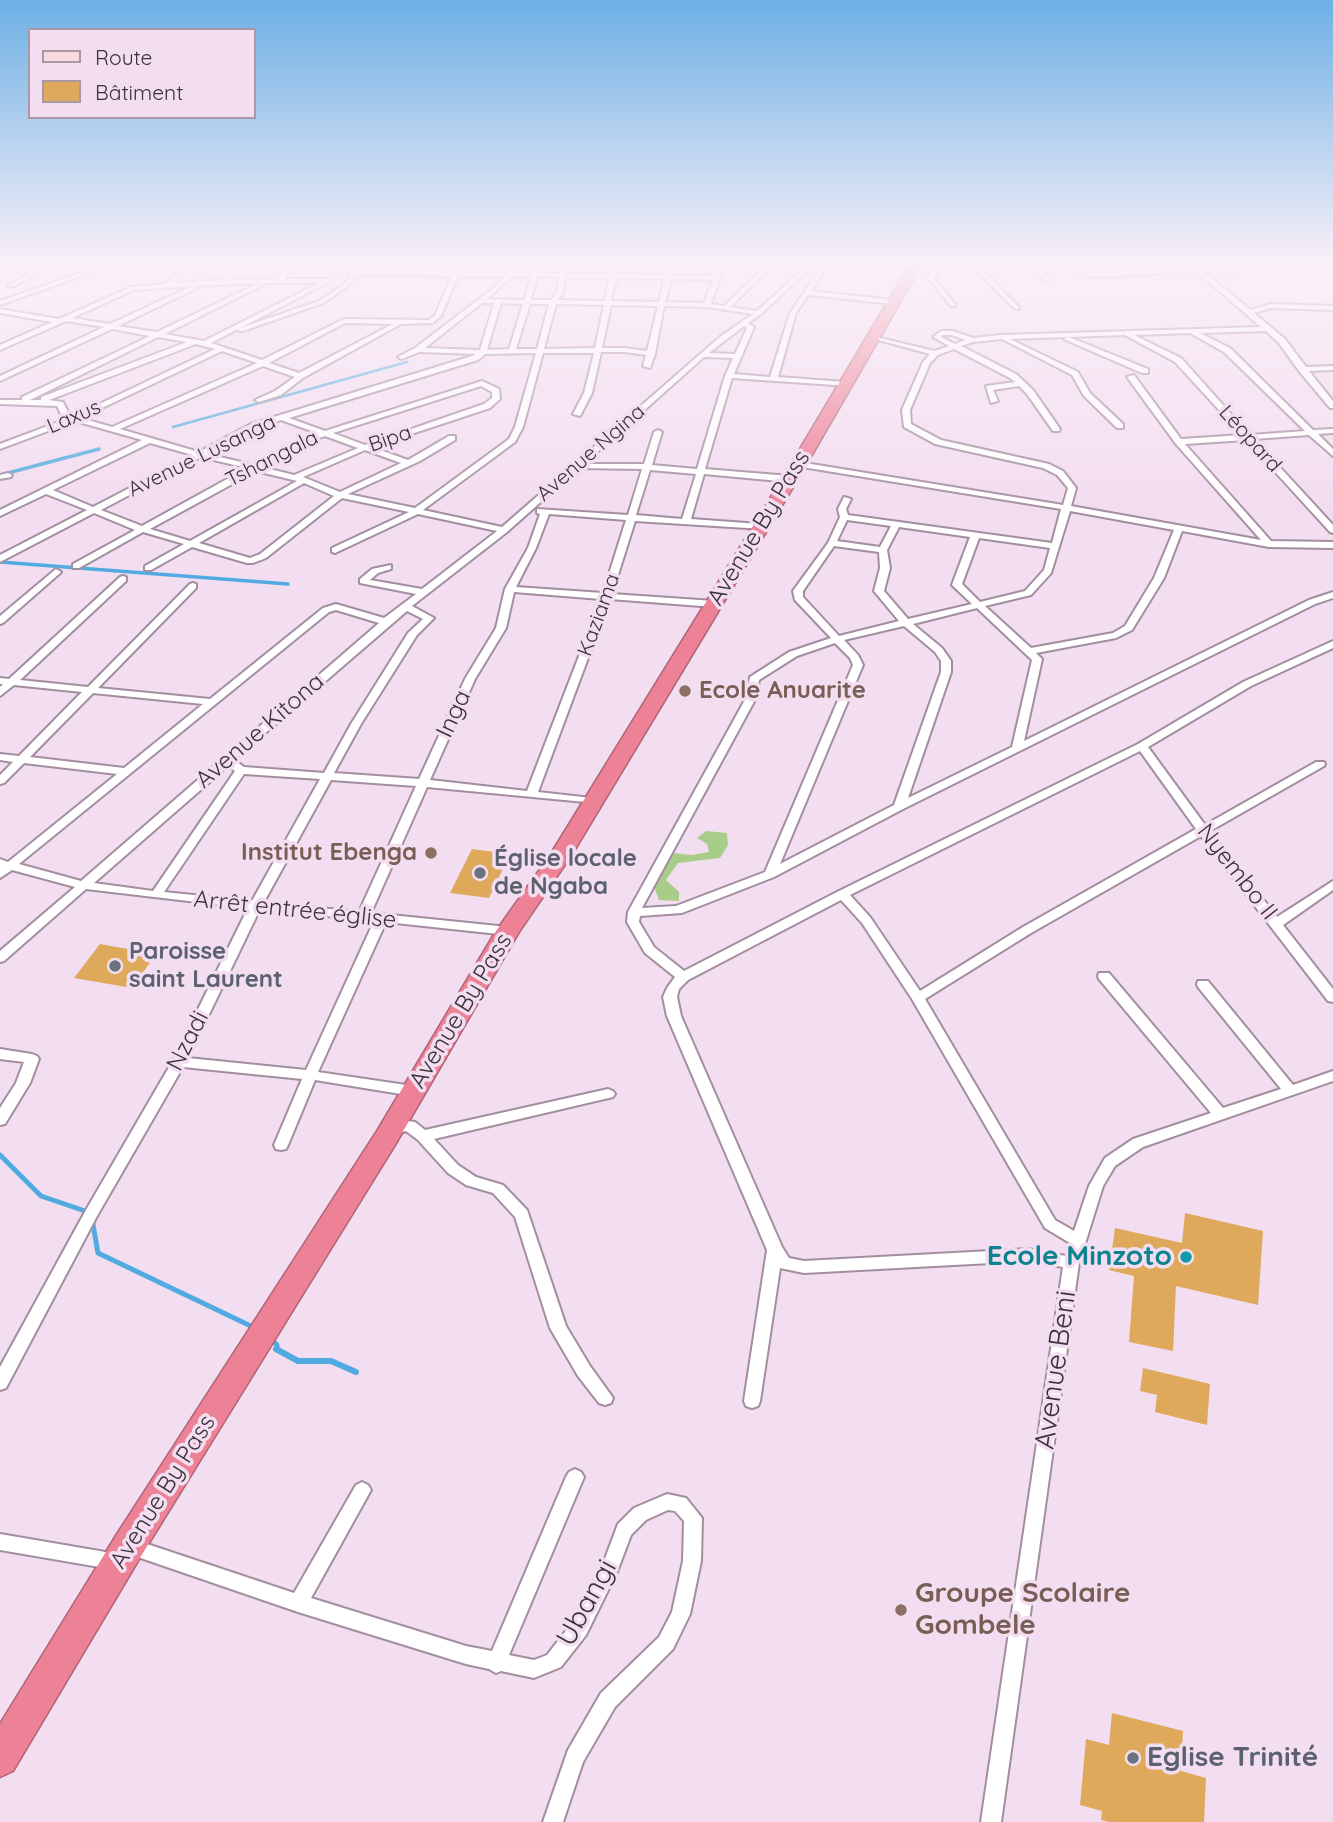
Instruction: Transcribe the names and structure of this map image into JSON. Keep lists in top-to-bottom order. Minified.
{"streets":{"highway":["Avenue By Pass"],"street":["Laxus","Bipa","Léopard","Avenue Ngina","Avenue Lusanga","Tshangala","Kaziama","Inga","Avenue Kitona","Nyembo II","Arrêt entrée église","Nzadi","Avenue Beni","Ubangi"]},"crossings":[["Avenue Ngina","Avenue Kitona"],["Avenue By Pass","Arrêt entrée église"],["Avenue By Pass","Ubangi"],["Inga","Arrêt entrée église"],["Avenue Kitona","Arrêt entrée église"],["Avenue Kitona","Nzadi"],["Arrêt entrée église","Nzadi"]],"places":["Ecole Anuarite","Institut Ebenga","Église locale de Ngaba","Paroisse saint Laurent","Ecole Minzoto","Groupe Scolaire Gombele","Eglise Trinité"],"legend":["Route","Bâtiment"]}
